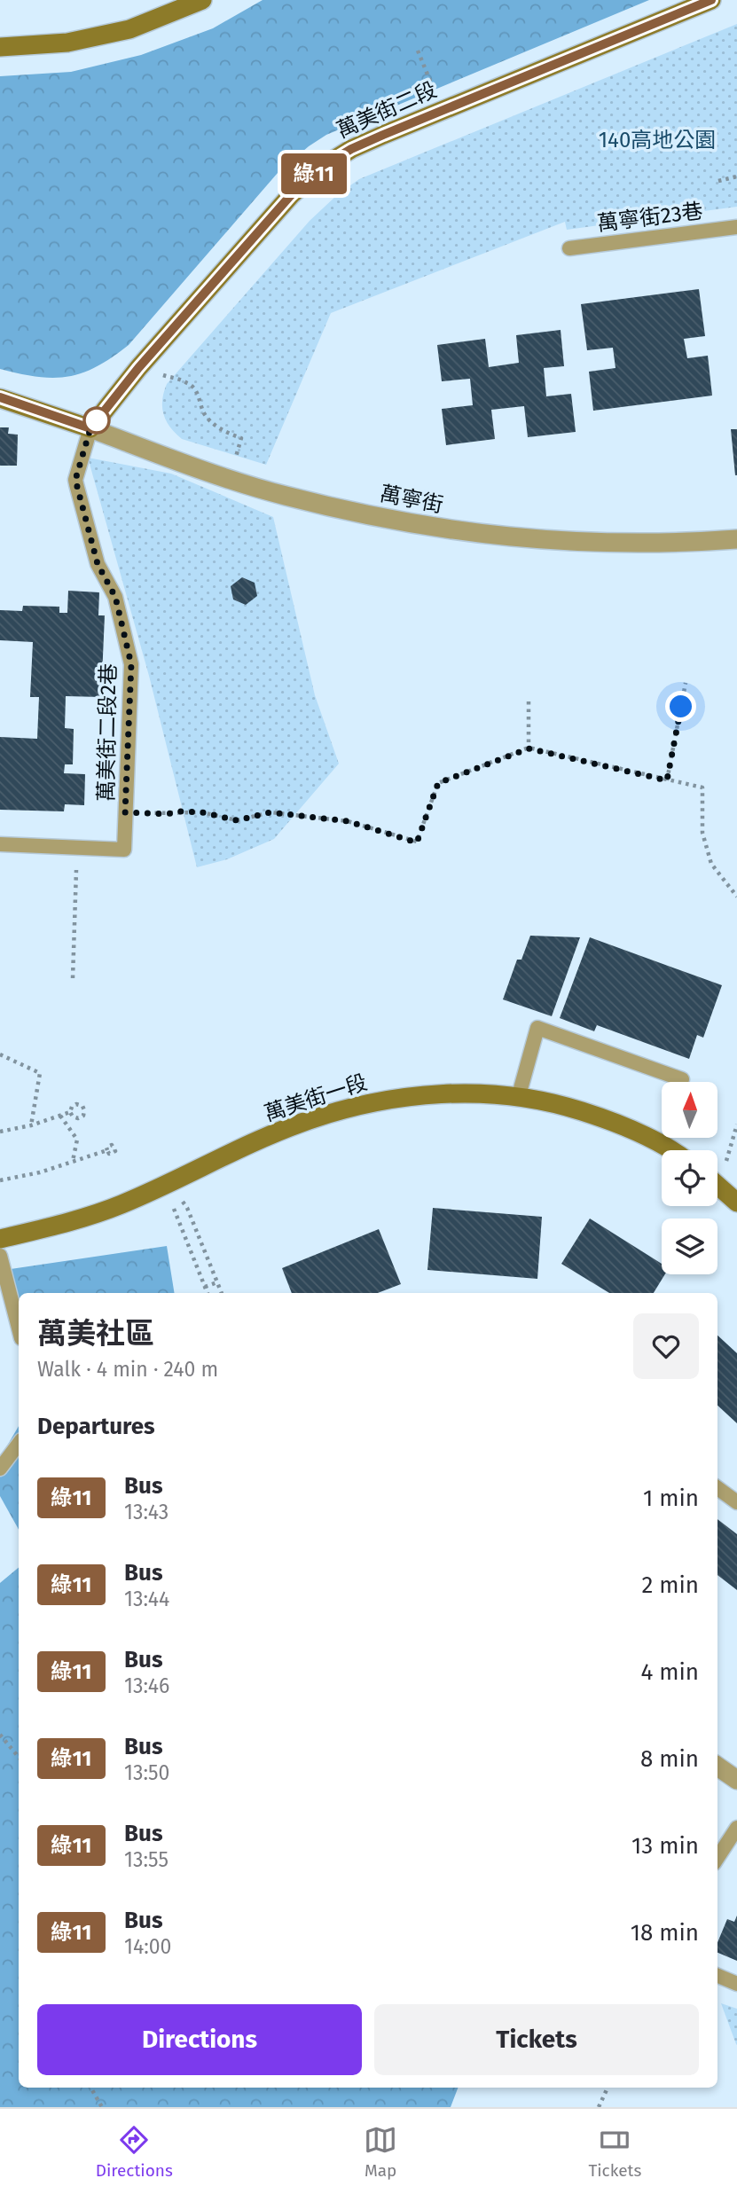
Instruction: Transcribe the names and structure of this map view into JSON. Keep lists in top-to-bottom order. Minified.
{"streets":{"street":["萬美街二段","萬寧街","萬美街一段"],"lane":["萬寧街23巷","萬美街二段2巷"]},"crossings":[["萬美街二段","萬寧街"],["萬美街二段","萬美街二段2巷"],["萬寧街","萬美街二段2巷"]],"parks":["140高地公園"],"lines":["bus line 綠11"],"north":"top","page":{"on_map":"綠11","heading":[["萬美社區","Walk · 4 min · 240 m"],"Departures"],"list":[{"mark":"綠11","name":"Bus","note":"13:43","value":"1 min"},{"mark":"綠11","name":"Bus","note":"13:44","value":"2 min"},{"mark":"綠11","name":"Bus","note":"13:46","value":"4 min"},{"mark":"綠11","name":"Bus","note":"13:50","value":"8 min"},{"mark":"綠11","name":"Bus","note":"13:55","value":"13 min"},{"mark":"綠11","name":"Bus","note":"14:00","value":"18 min"}],"buttons":["Directions","Tickets"],"tabs":["Directions","Map","Tickets"]}}
